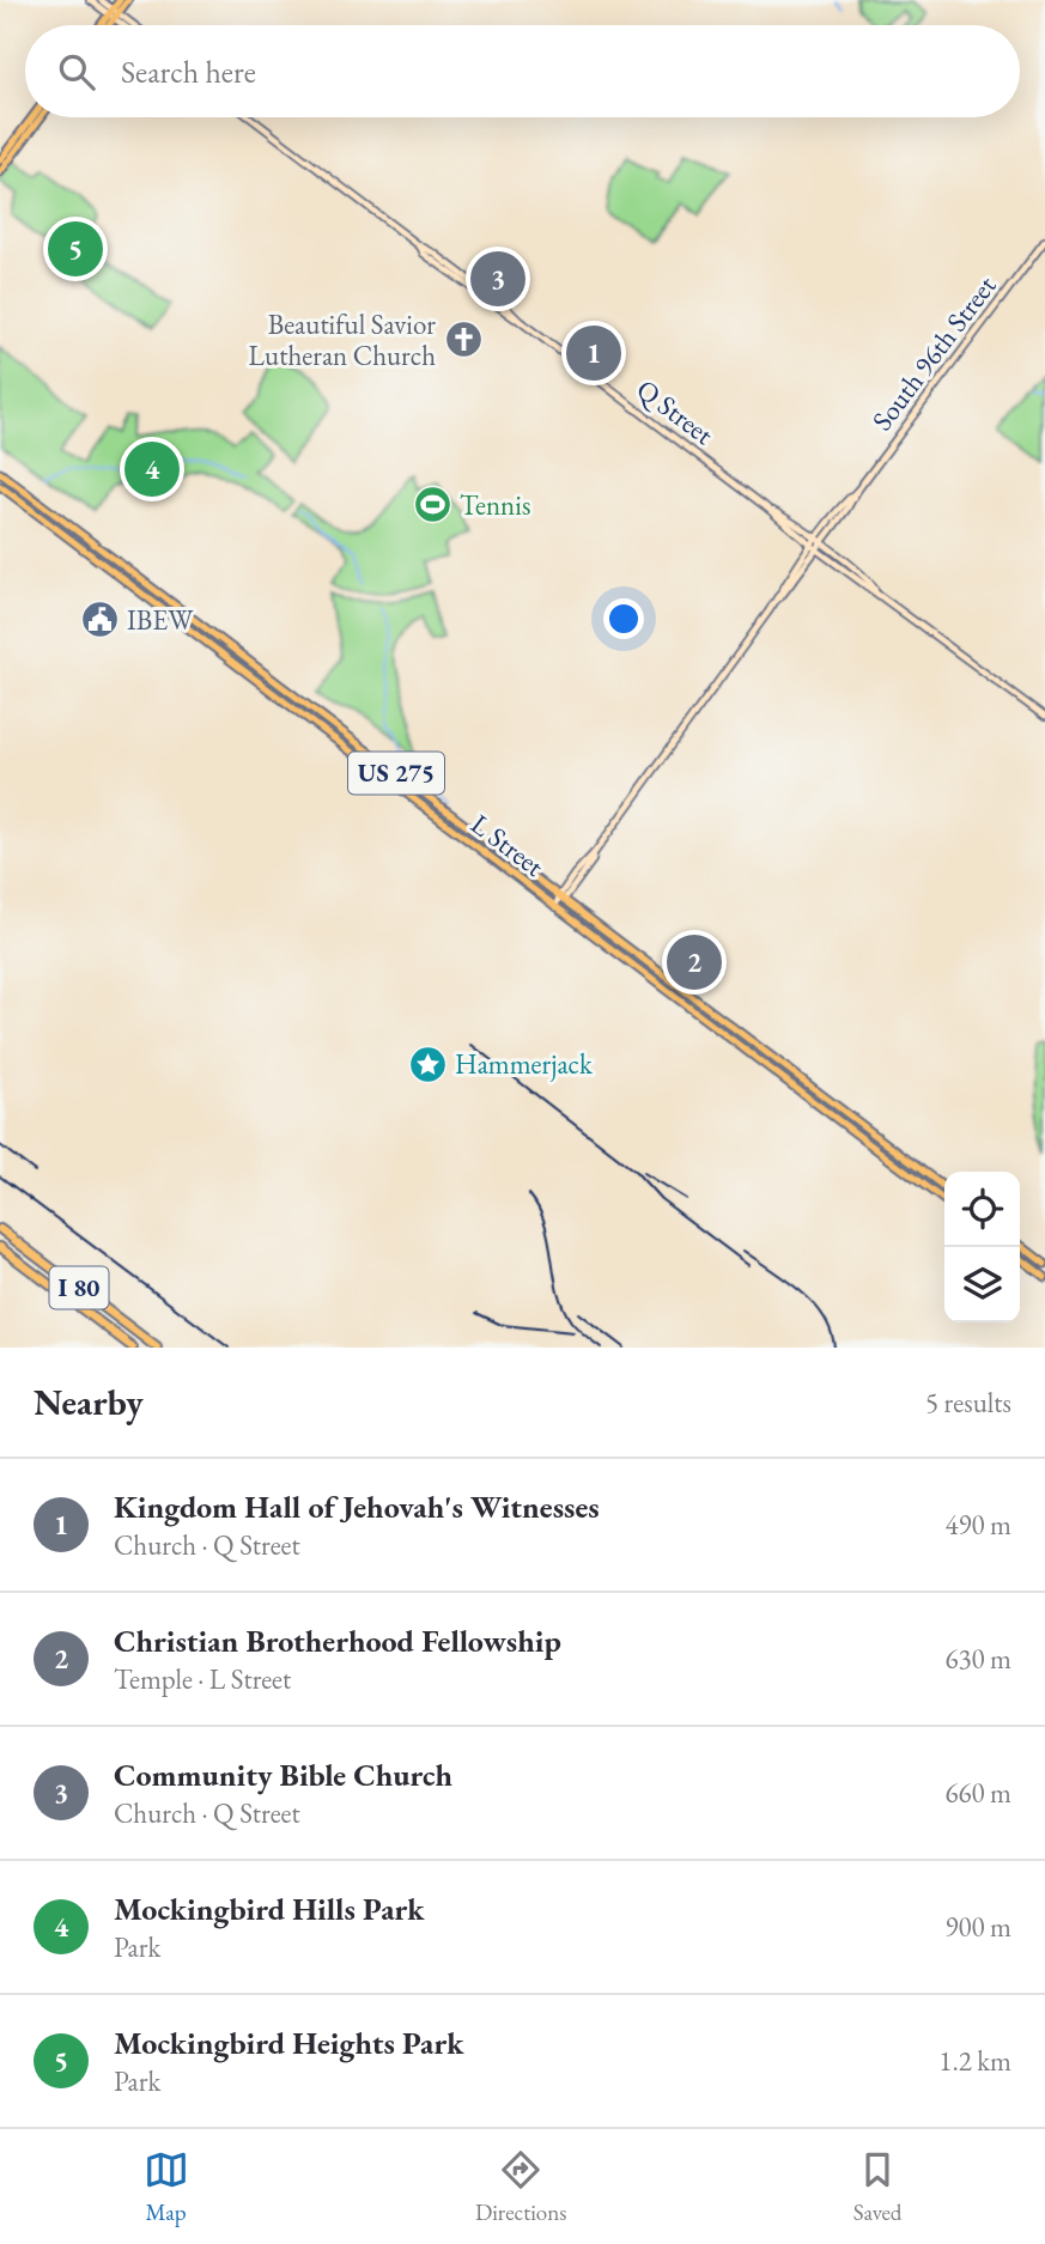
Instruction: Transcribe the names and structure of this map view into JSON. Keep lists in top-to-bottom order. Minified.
{"streets":{"highway":["I 80"],"main road":["South 96th Street","Q Street","US 275","L Street"]},"crossings":[["South 96th Street","Q Street"],["South 96th Street","L Street"]],"places":{"church":["Beautiful Savior Lutheran Church"],"sports":["Tennis"],"public building":["IBEW"],"place":["Hammerjack"]},"page":{"search":"Search here","pins":["5","3","1","4","2"],"heading":["Nearby","5 results"],"list":[{"mark":"1","name":"Kingdom Hall of Jehovah's Witnesses","note":"Church · Q Street","value":"490 m"},{"mark":"2","name":"Christian Brotherhood Fellowship","note":"Temple · L Street","value":"630 m"},{"mark":"3","name":"Community Bible Church","note":"Church · Q Street","value":"660 m"},{"mark":"4","name":"Mockingbird Hills Park","note":"Park","value":"900 m"},{"mark":"5","name":"Mockingbird Heights Park","note":"Park","value":"1.2 km"}],"nav":["Map","Directions","Saved"]}}
